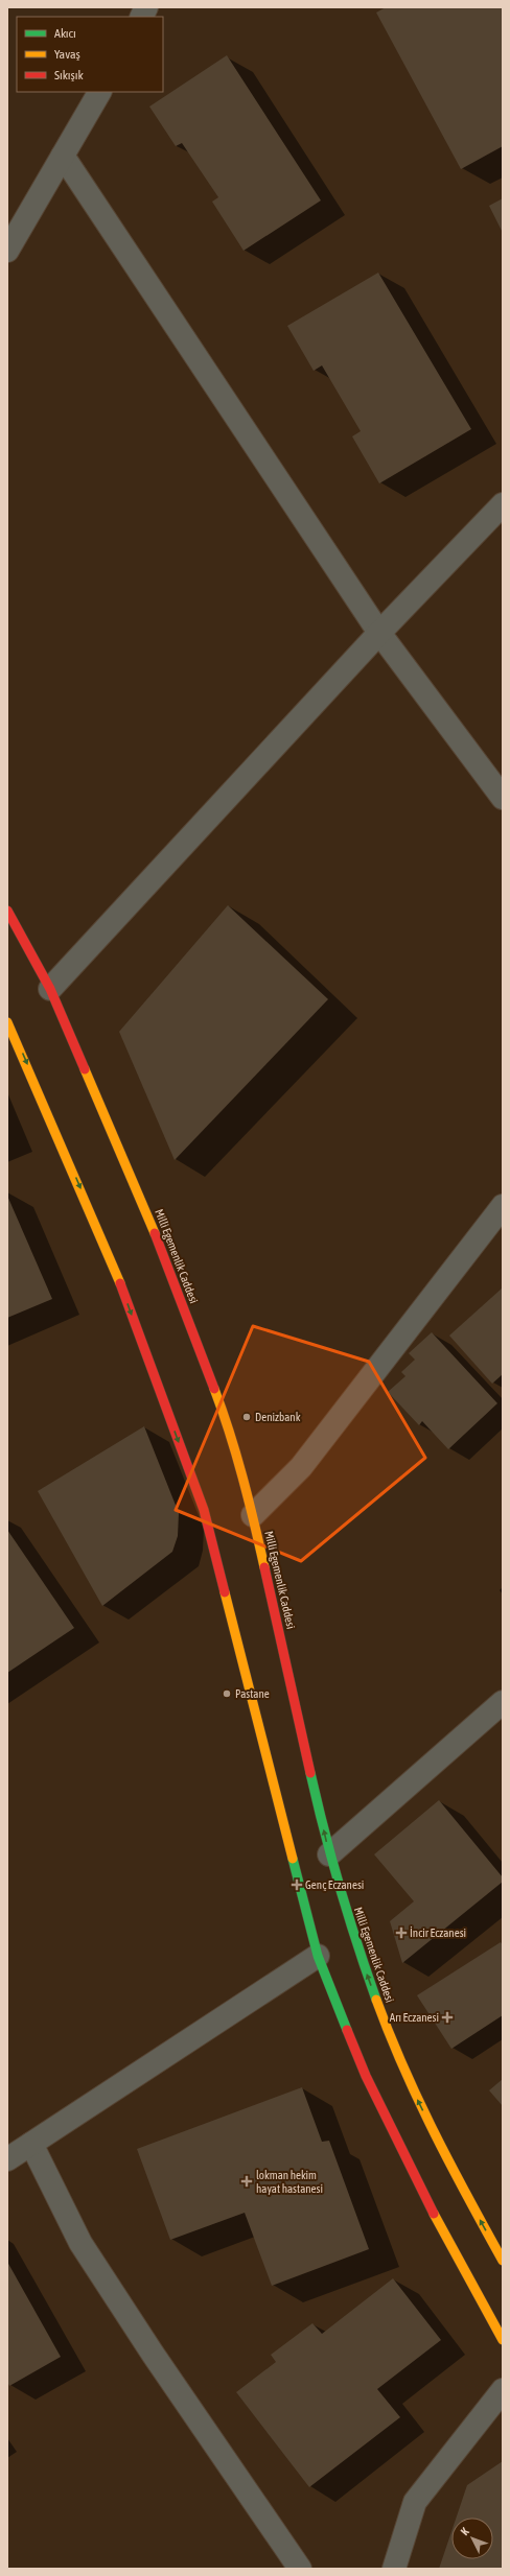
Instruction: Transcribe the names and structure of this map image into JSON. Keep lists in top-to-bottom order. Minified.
{"streets":{"street":["Milli Egemenlik Caddesi"]},"places":{"other":["Denizbank","Pastane"],"health":["Genç Eczanesi","İncir Eczanesi","Arı Eczanesi","lokman hekim hayat hastanesi"]},"legend":["Akıcı","Yavaş","Sıkışık"],"north":"top left"}
